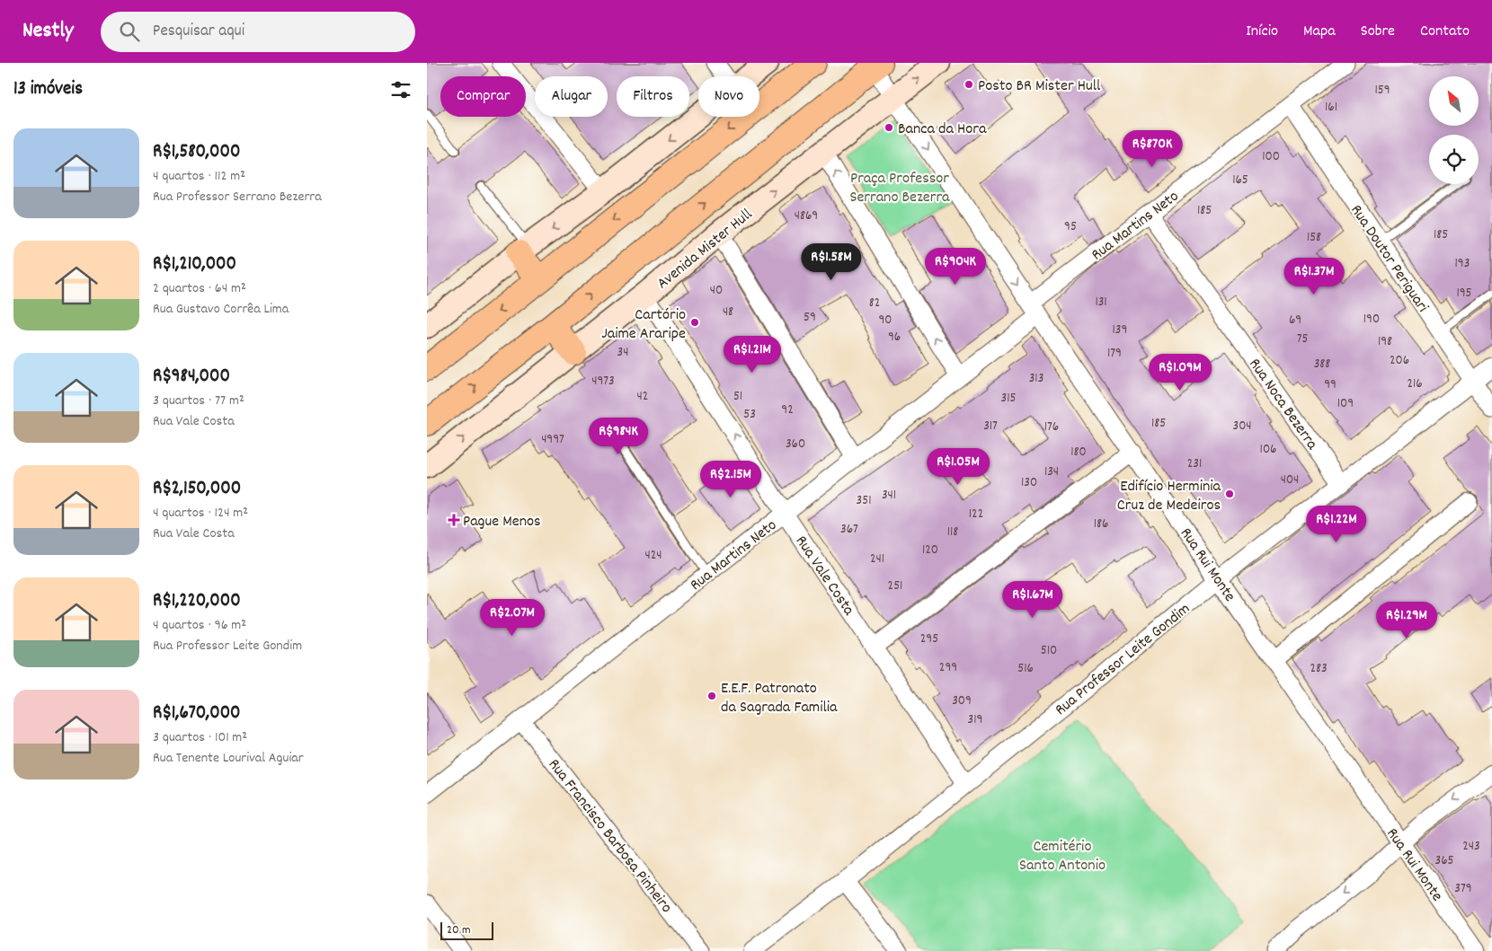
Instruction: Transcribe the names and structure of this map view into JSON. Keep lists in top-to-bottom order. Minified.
{"streets":{"main road":["Avenida Mister Hull"],"street":["Rua Martins Neto","Rua Doutor Periguari","Rua Noca Bezerra","Rua Rui Monte","Rua Vale Costa","Rua Professor Leite Gondim","Rua Francisco Barbosa Pinheiro"]},"crossings":[["Rua Martins Neto","Rua Doutor Periguari"],["Rua Martins Neto","Rua Noca Bezerra"],["Rua Martins Neto","Rua Rui Monte"],["Rua Martins Neto","Rua Vale Costa"],["Rua Martins Neto","Rua Francisco Barbosa Pinheiro"],["Avenida Mister Hull","Rua Rui Monte"],["Avenida Mister Hull","Rua Vale Costa"],["Rua Doutor Periguari","Rua Professor Leite Gondim"],["Rua Noca Bezerra","Rua Professor Leite Gondim"],["Rua Rui Monte","Rua Professor Leite Gondim"],["Rua Vale Costa","Rua Professor Leite Gondim"]],"parks":["Praça Professor Serrano Bezerra","Cemitério Santo Antonio"],"places":{"other":["Posto BR Mister Hull","Banca da Hora","Cartório Jaime Araripe","Edifício Herminia Cruz de Medeiros","E.E.F. Patronato da Sagrada Familia"],"health":["Pague Menos"]},"house_numbers":["159","161","100","165","185","4869","95","185","158","193","40","195","131","82","48","59","190","90","69","139","96","75","198","34","179","206","388","313","4973","216","99","42","51","315","109","92","53","185","317","304","176","4997","360","106","180","231","134","404","130","341","351","122","186","367","118","120","424","241","251","295","510","299","516","283","309","319","243","365","379"],"scale_bar":"20 m","north":"top left","page":{"header":"Nestly","search":"Pesquisar aqui","nav":["Início","Mapa","Sobre","Contato"],"heading":"13 imóveis","chip":["Comprar","Alugar","Filtros","Novo"],"list":[{"name":"R$1,580,000","note":"4 quartos · 112 m² · Rua Professor Serrano Bezerra"},{"name":"R$1,210,000","note":"2 quartos · 64 m² · Rua Gustavo Corrêa Lima"},{"name":"R$984,000","note":"3 quartos · 77 m² · Rua Vale Costa"},{"name":"R$2,150,000","note":"4 quartos · 124 m² · Rua Vale Costa"},{"name":"R$1,220,000","note":"4 quartos · 96 m² · Rua Professor Leite Gondim"},{"name":"R$1,670,000","note":"3 quartos · 101 m² · Rua Tenente Lourival Aguiar"}],"price":["R$870K","R$1.58M","R$904K","R$1.37M","R$1.21M","R$1.09M","R$984K","R$1.05M","R$2.15M","R$1.22M","R$1.67M","R$2.07M","R$1.29M"],"scale":"20 m"}}
